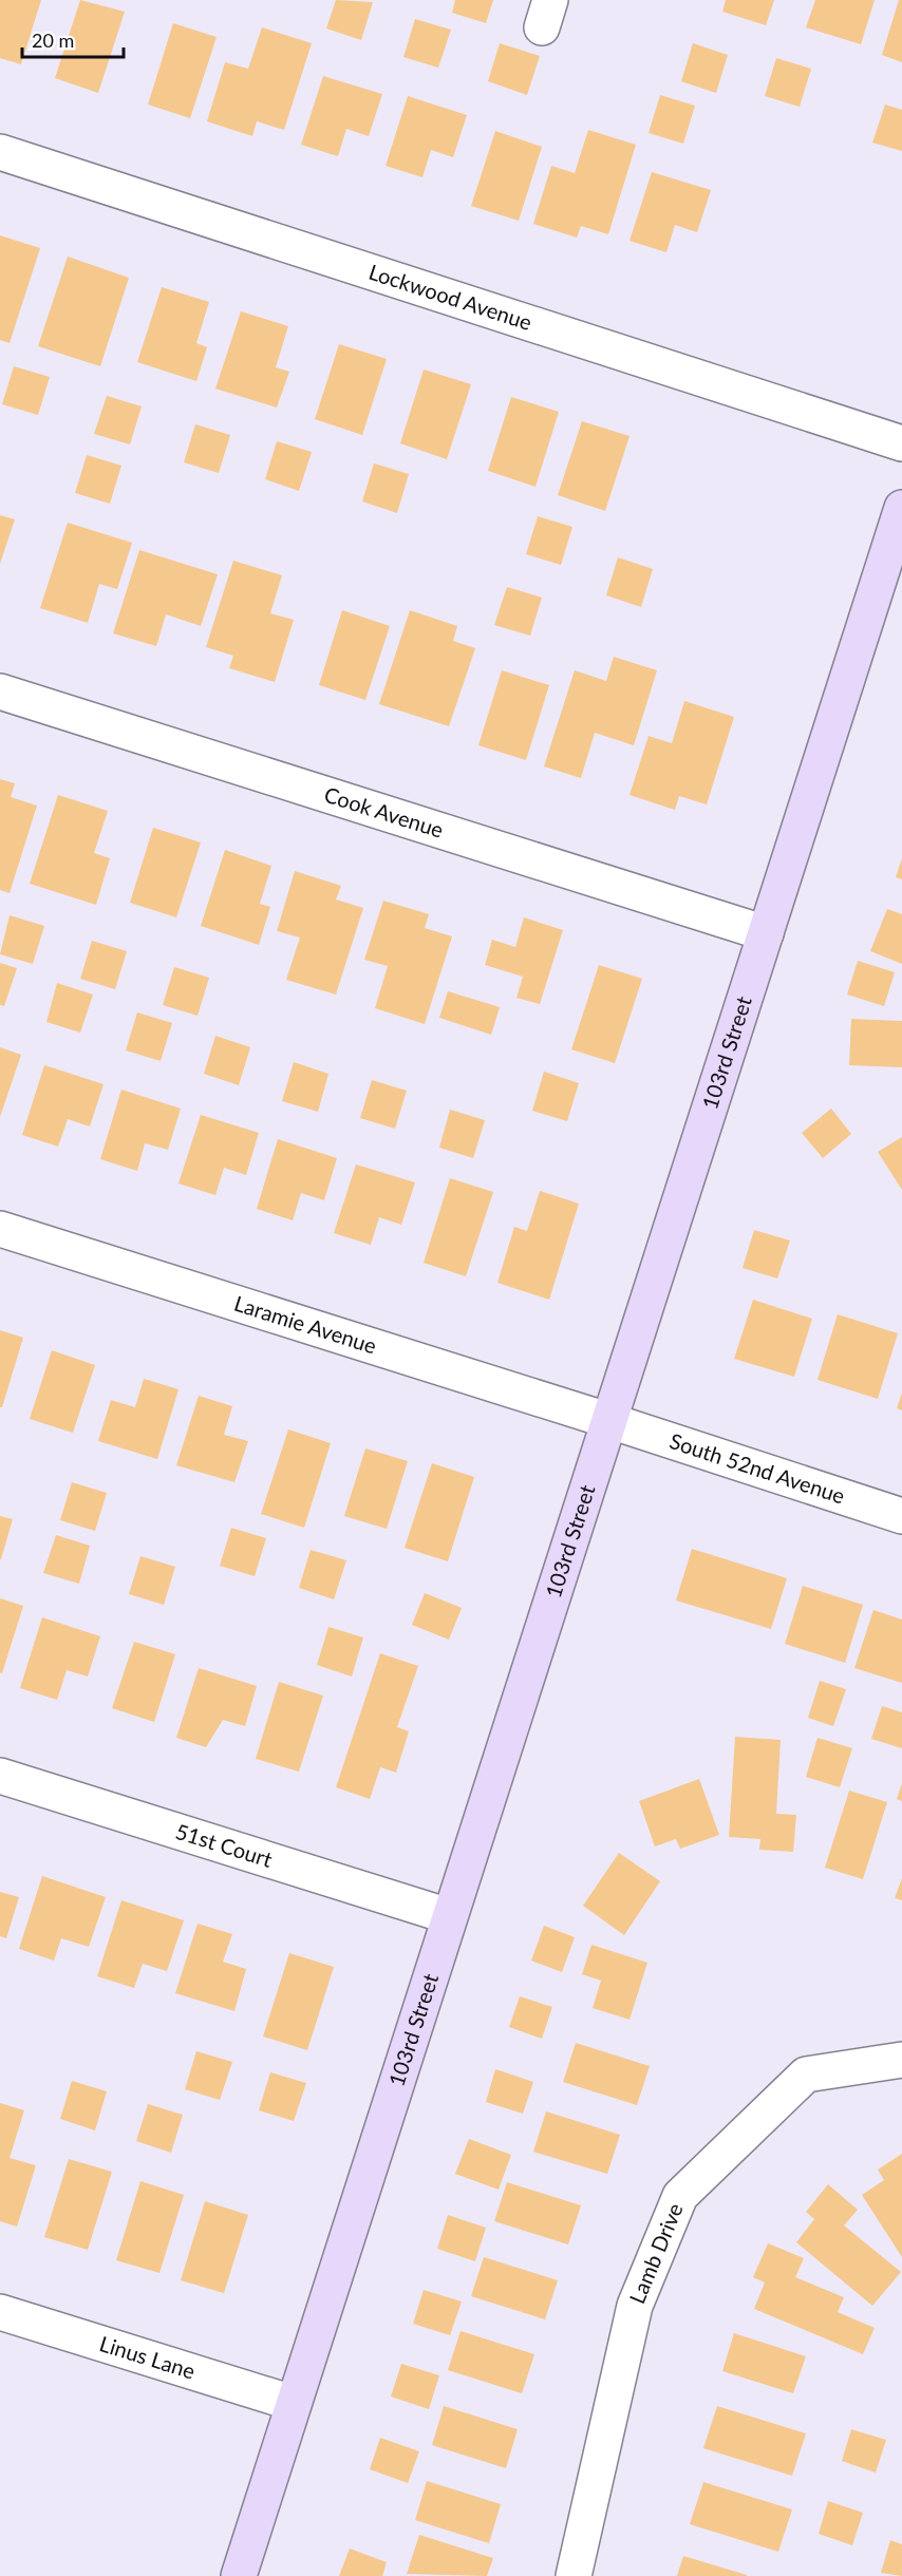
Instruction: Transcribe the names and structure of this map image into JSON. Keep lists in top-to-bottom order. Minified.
{"streets":{"main road":["103rd Street"],"street":["Lockwood Avenue","Cook Avenue","Laramie Avenue","South 52nd Avenue","51st Court","Lamb Drive","Linus Lane"]},"crossings":[["Cook Avenue","103rd Street"],["103rd Street","Laramie Avenue"],["103rd Street","South 52nd Avenue"],["103rd Street","51st Court"],["103rd Street","Linus Lane"],["Laramie Avenue","South 52nd Avenue"]],"scale_bar":"20 m"}
